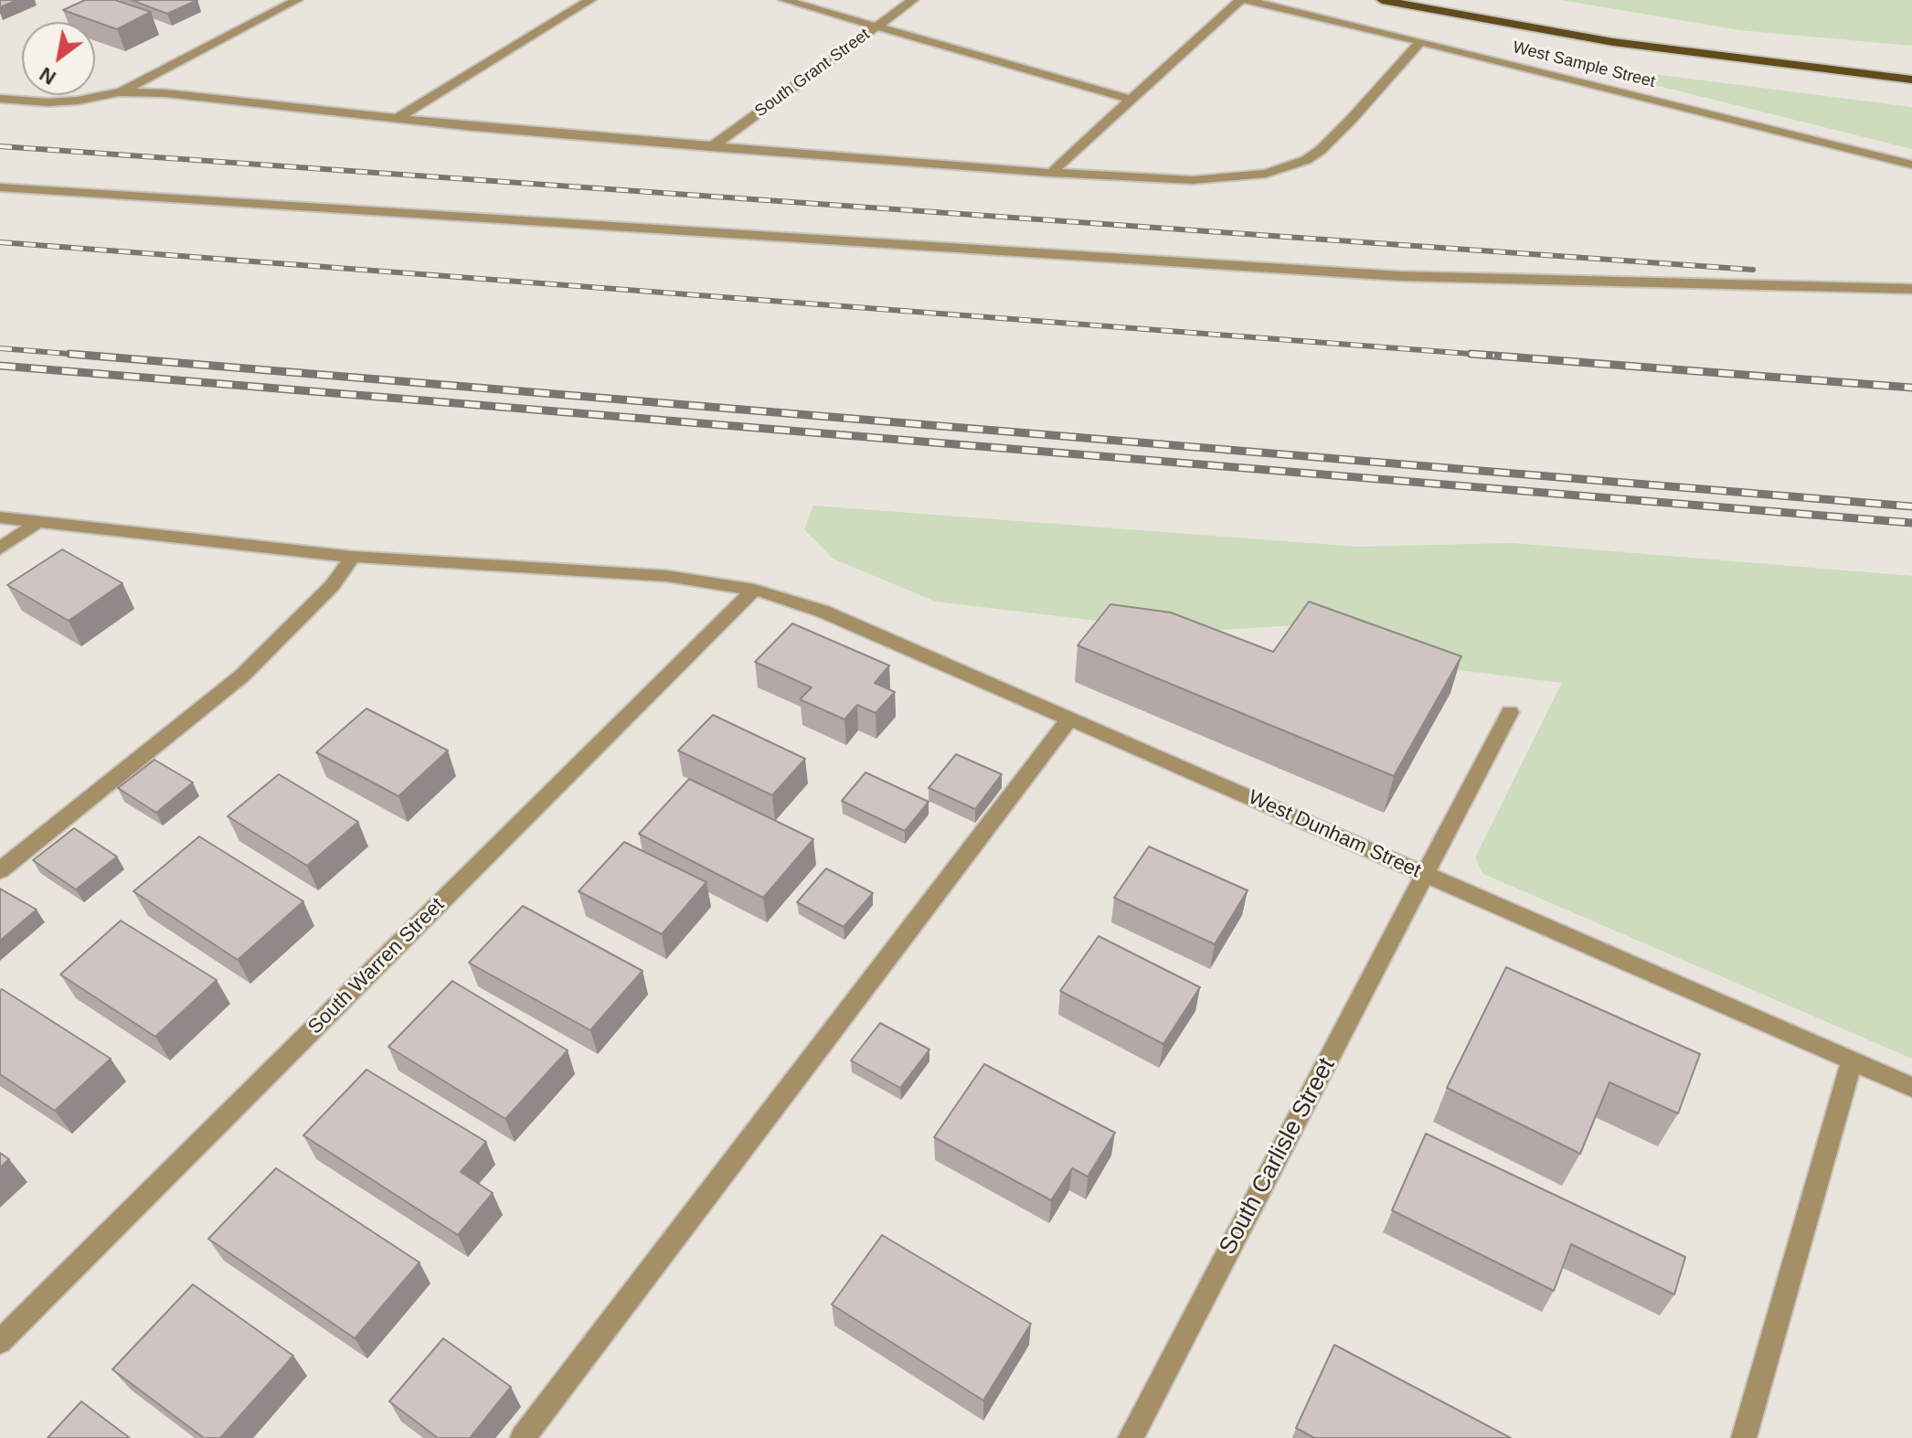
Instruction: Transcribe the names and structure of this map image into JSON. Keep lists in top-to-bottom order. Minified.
{"streets":{"main road":["West Sample Street"],"street":["South Grant Street","West Dunham Street","South Warren Street","South Carlisle Street"]},"crossings":[["West Dunham Street","South Warren Street"],["West Dunham Street","South Carlisle Street"]],"north":"bottom left"}
